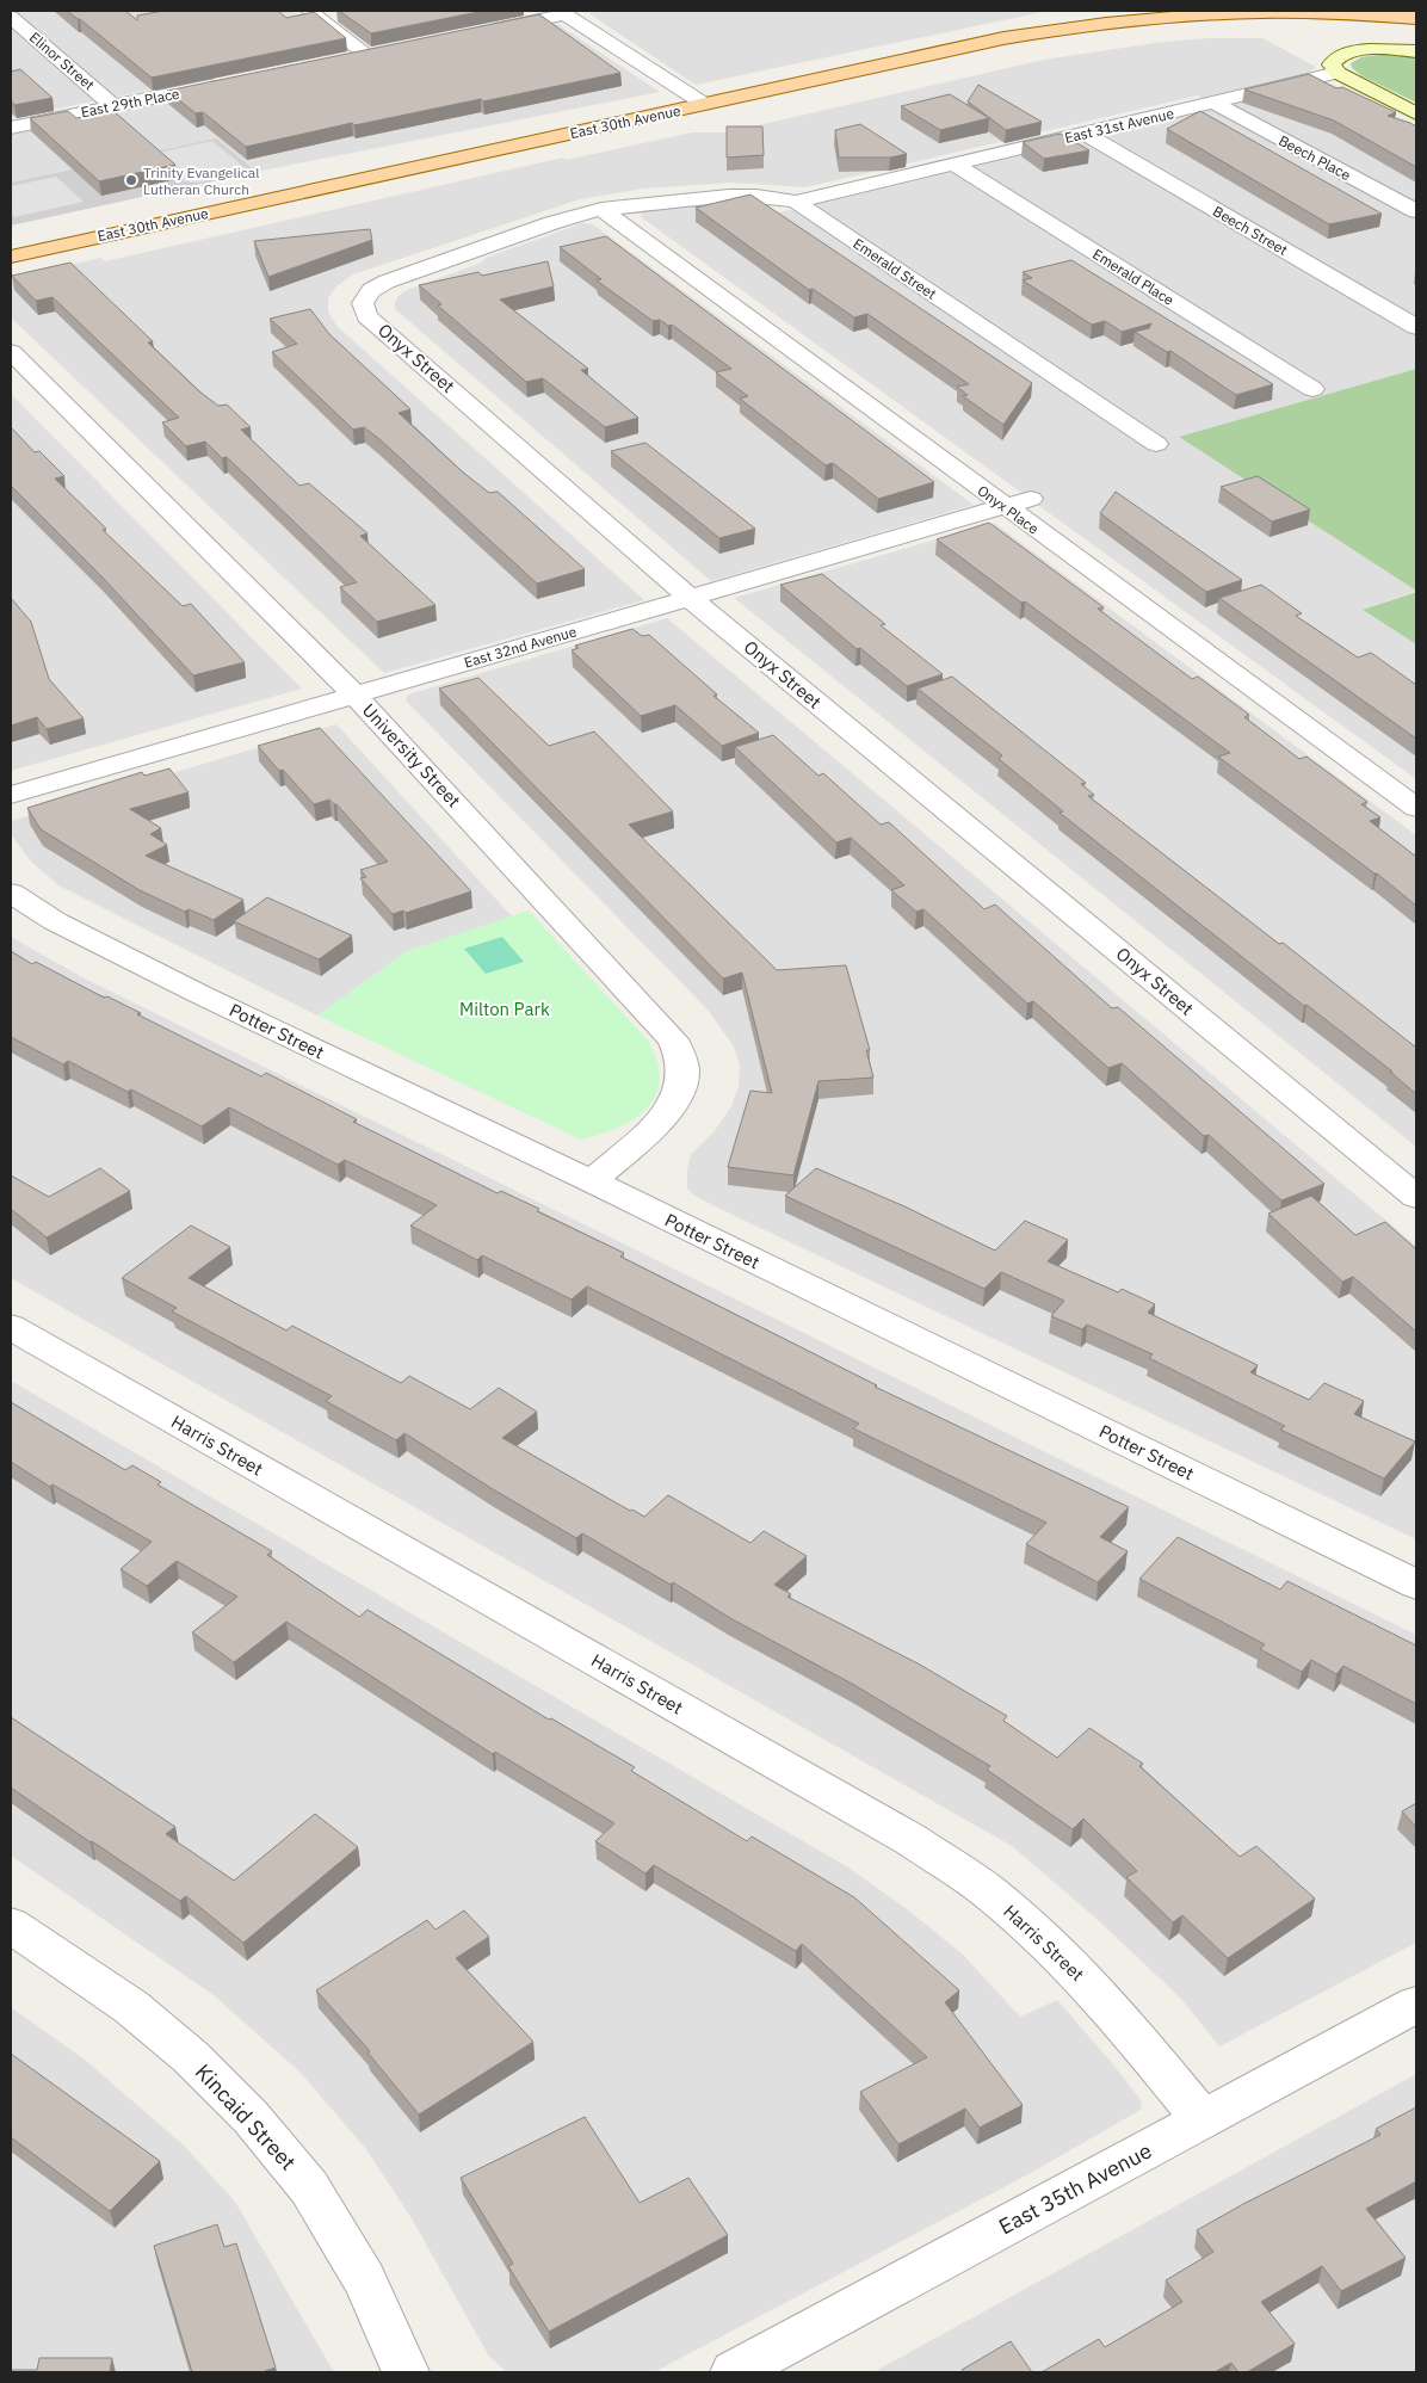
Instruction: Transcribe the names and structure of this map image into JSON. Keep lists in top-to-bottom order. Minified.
{"streets":{"main road":["East 30th Avenue"],"street":["Elinor Street","East 29th Place","East 31st Avenue","Beech Place","Beech Street","Emerald Street","Emerald Place","Onyx Street","Onyx Place","East 32nd Avenue","University Street","Potter Street","Harris Street","Kincaid Street","East 35th Avenue"]},"crossings":[["Elinor Street","East 29th Place"],["East 31st Avenue","Beech Place"],["East 31st Avenue","Beech Street"],["East 31st Avenue","Emerald Street"],["East 31st Avenue","Emerald Place"],["Emerald Street","Onyx Street"],["Emerald Street","Onyx Place"],["Onyx Street","Onyx Place"],["Onyx Street","East 32nd Avenue"],["Onyx Place","East 32nd Avenue"],["East 32nd Avenue","University Street"],["University Street","Potter Street"],["Harris Street","East 35th Avenue"]],"parks":["Milton Park"],"places":["Trinity Evangelical Lutheran Church"]}
